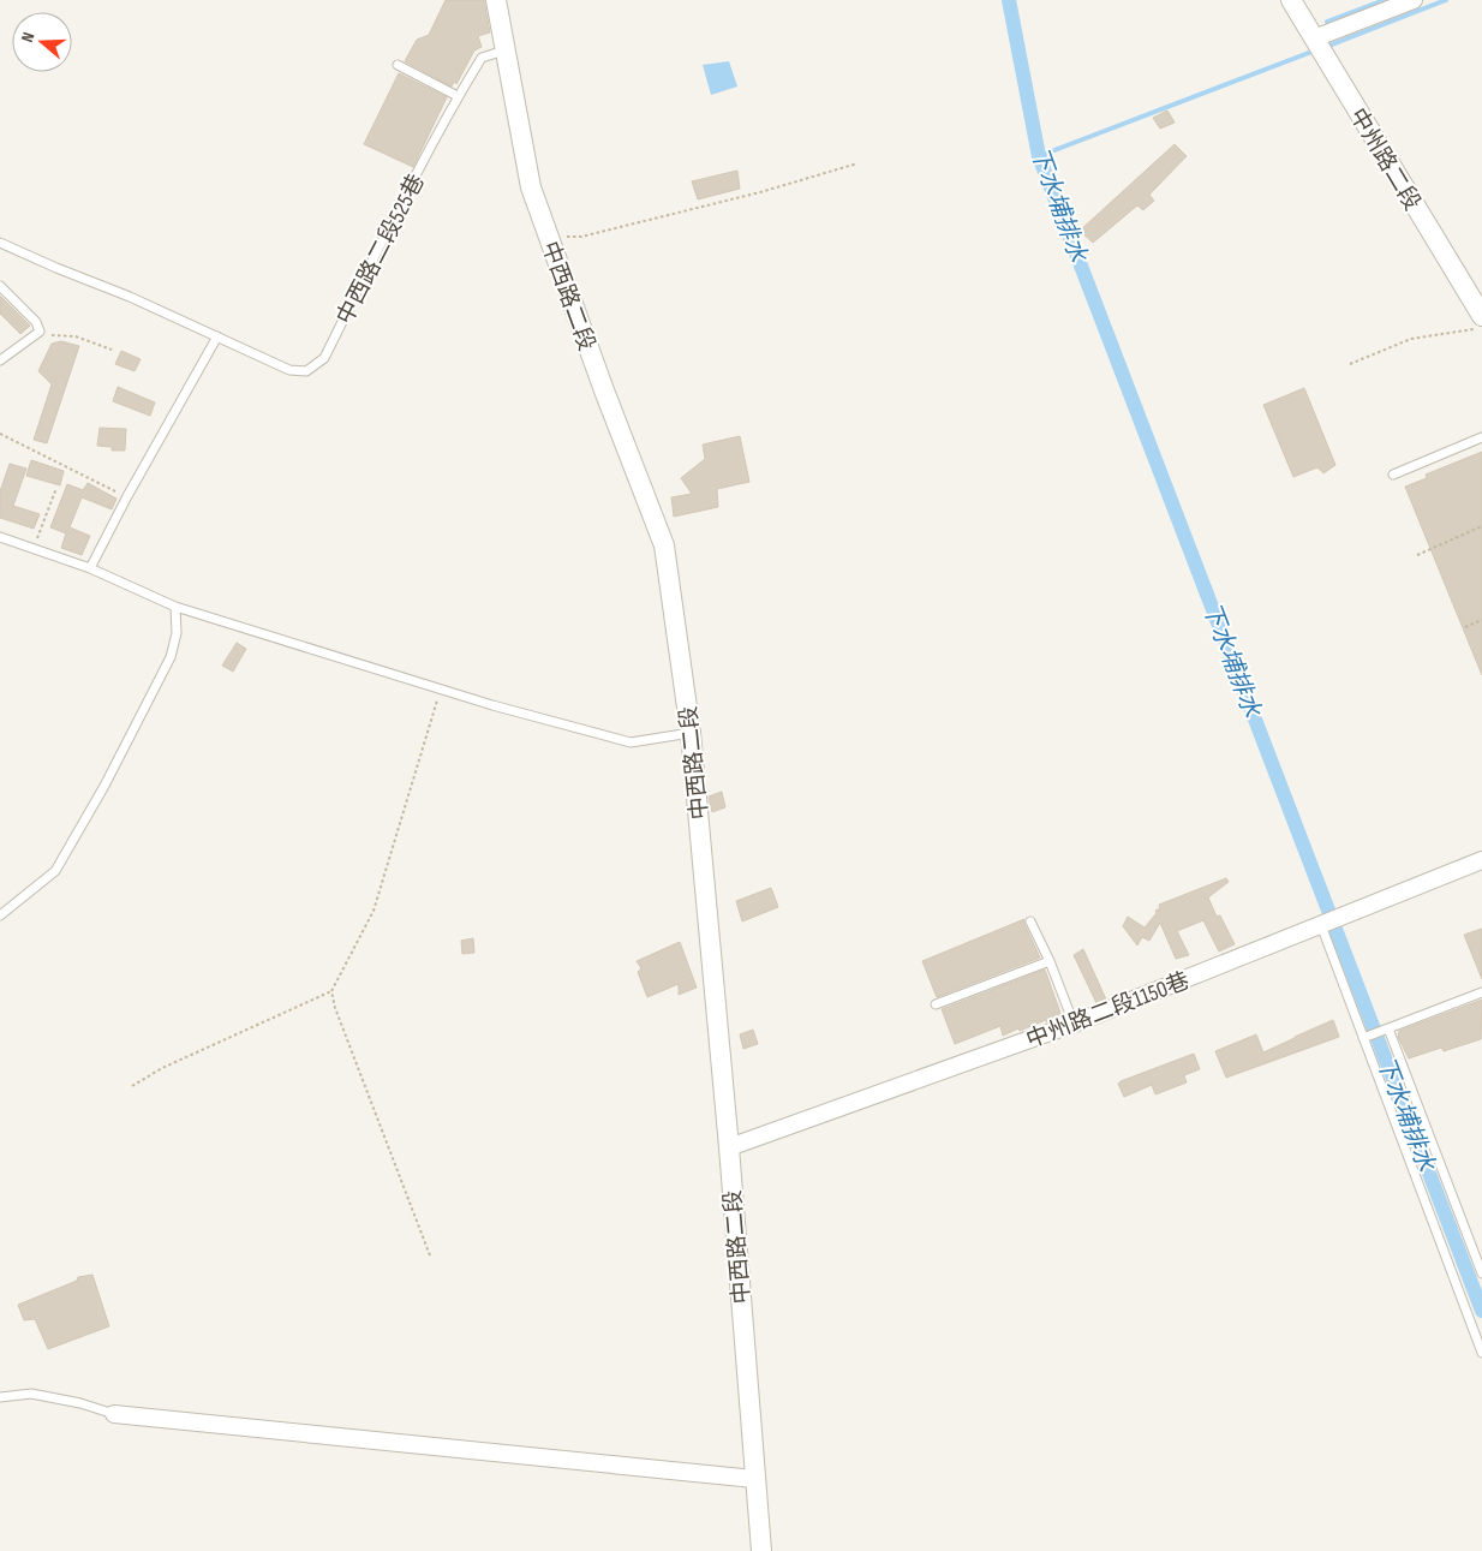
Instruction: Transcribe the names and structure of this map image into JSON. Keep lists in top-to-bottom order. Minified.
{"streets":{"street":["中州路二段","中西路二段","中州路二段1150巷"],"lane":["中西路二段525巷"]},"crossings":[["中西路二段525巷","中西路二段"],["中西路二段","中州路二段1150巷"]],"water":["下水埔排水"],"north":"left"}
